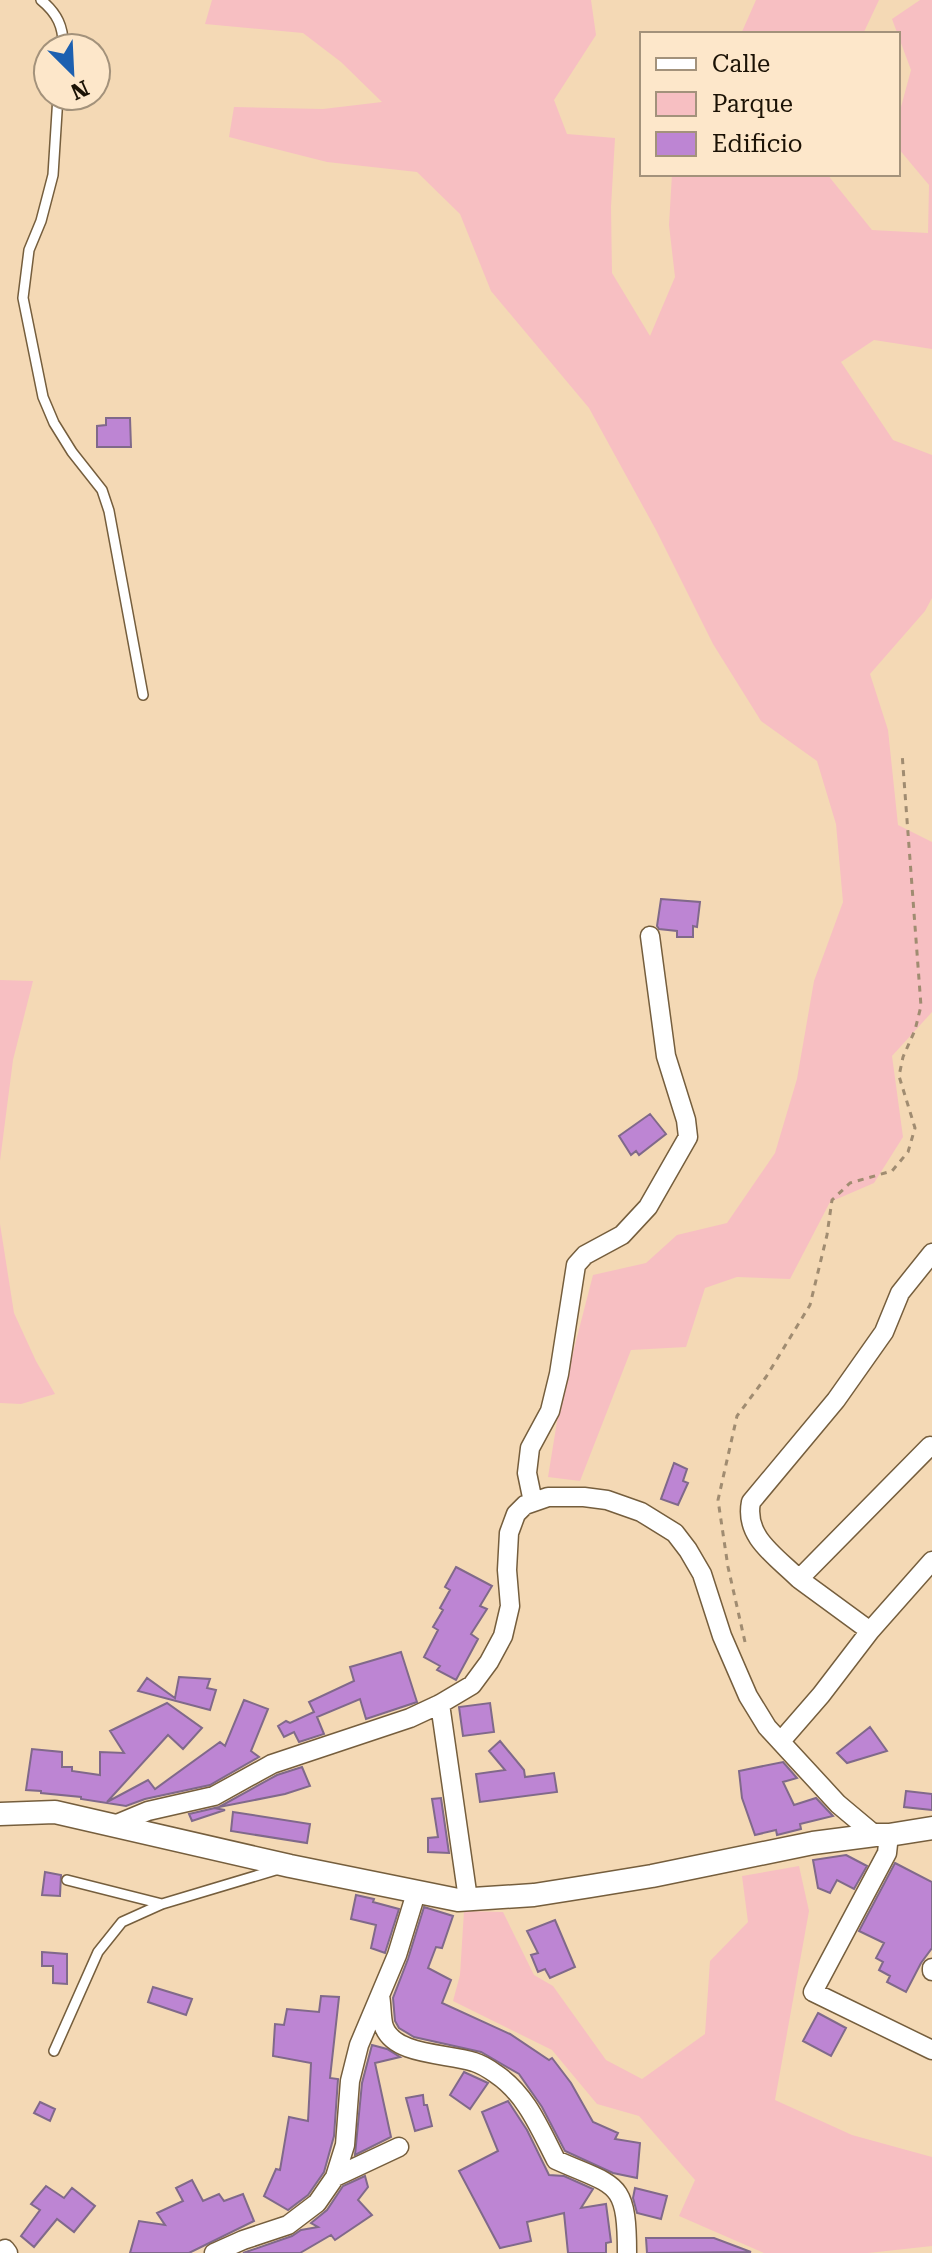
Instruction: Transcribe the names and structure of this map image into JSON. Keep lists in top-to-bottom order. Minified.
{"legend":["Calle","Parque","Edificio"],"north":"bottom right"}
